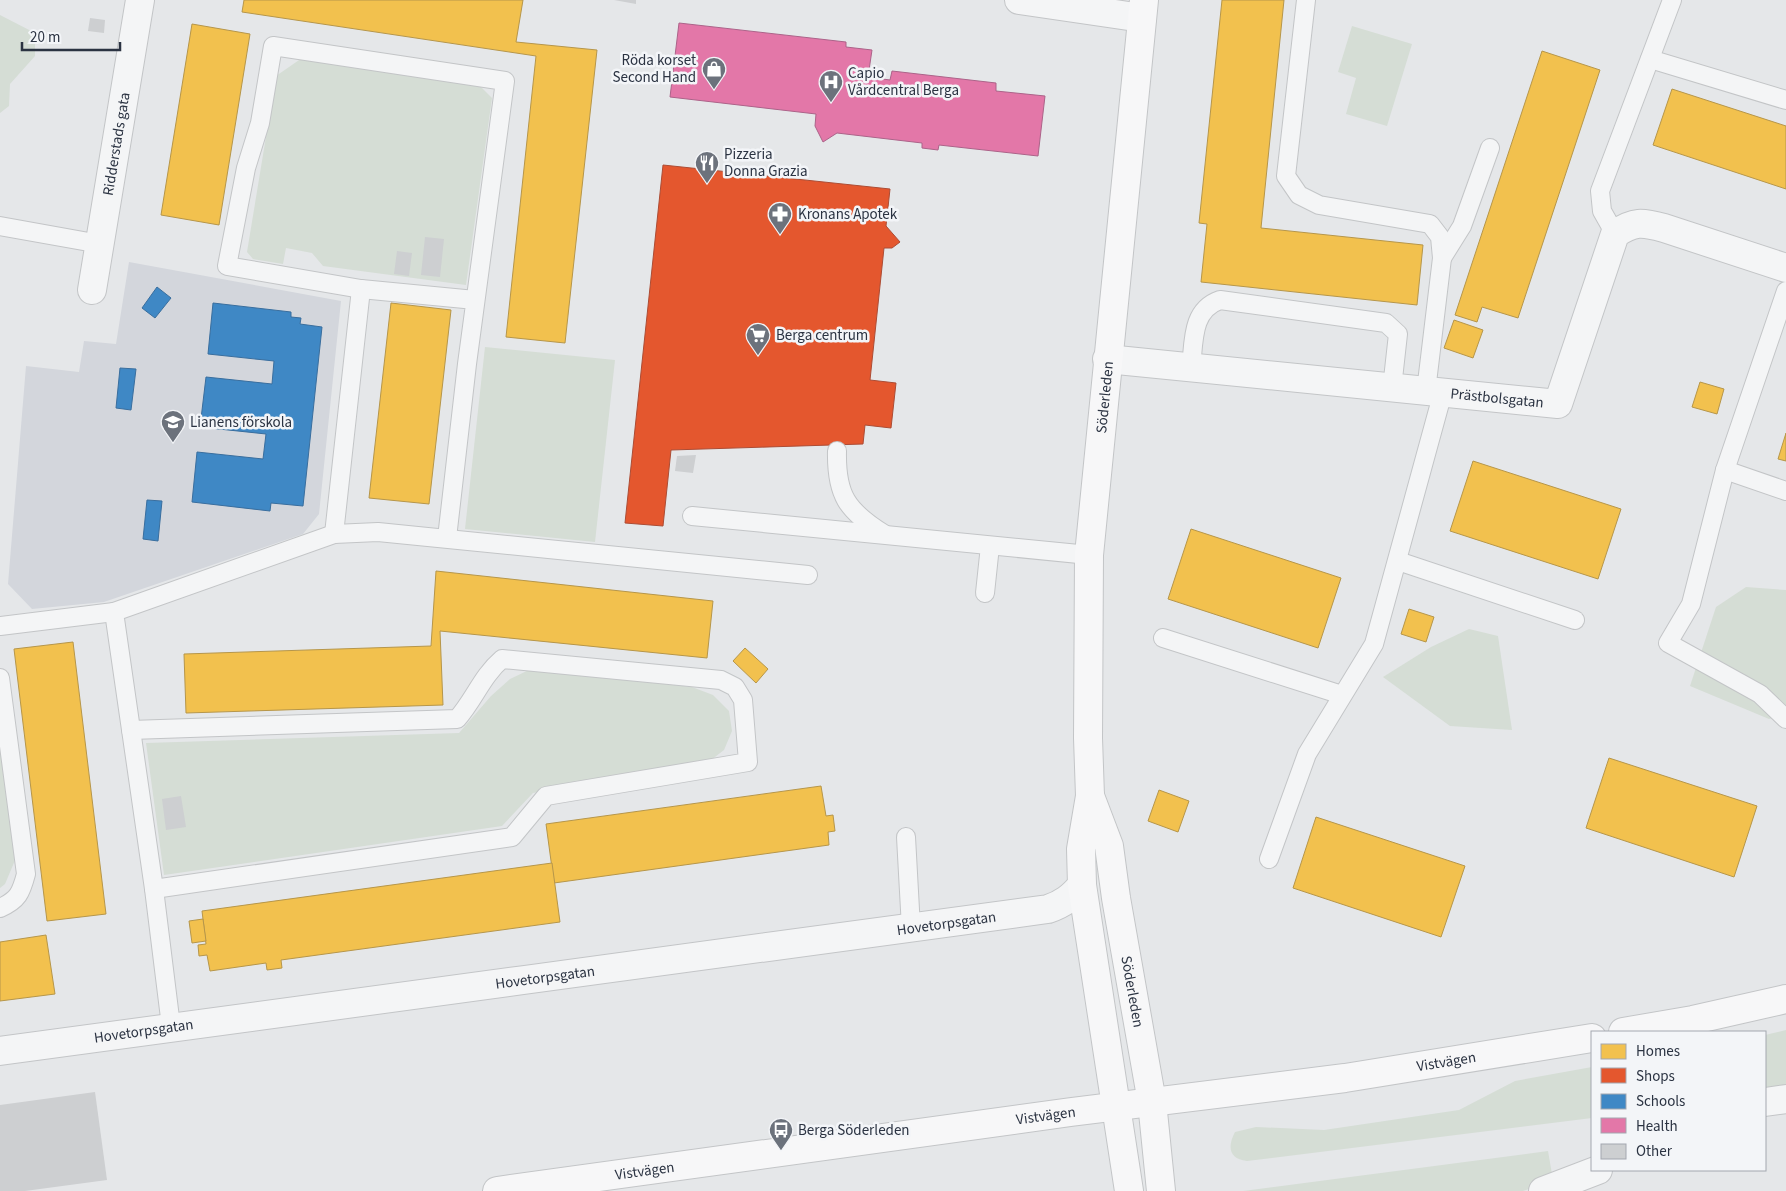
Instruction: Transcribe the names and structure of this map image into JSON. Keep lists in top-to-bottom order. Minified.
{"streets":{"main road":["Söderleden","Vistvägen"],"street":["Ridderstads gata","Prästbolsgatan","Hovetorpsgatan"]},"crossings":[["Söderleden","Prästbolsgatan"],["Söderleden","Hovetorpsgatan"],["Söderleden","Vistvägen"]],"places":{"shop":["Röda korset Second Hand"],"hospital":["Capio Vårdcentral Berga"],"restaurant":["Pizzeria Donna Grazia"],"pharmacy":["Kronans Apotek"],"supermarket":["Berga centrum"],"school or university":["Lianens förskola"],"bus stop":["Berga Söderleden"]},"legend":["Homes","Shops","Schools","Health","Other"],"scale_bar":"20 m"}
